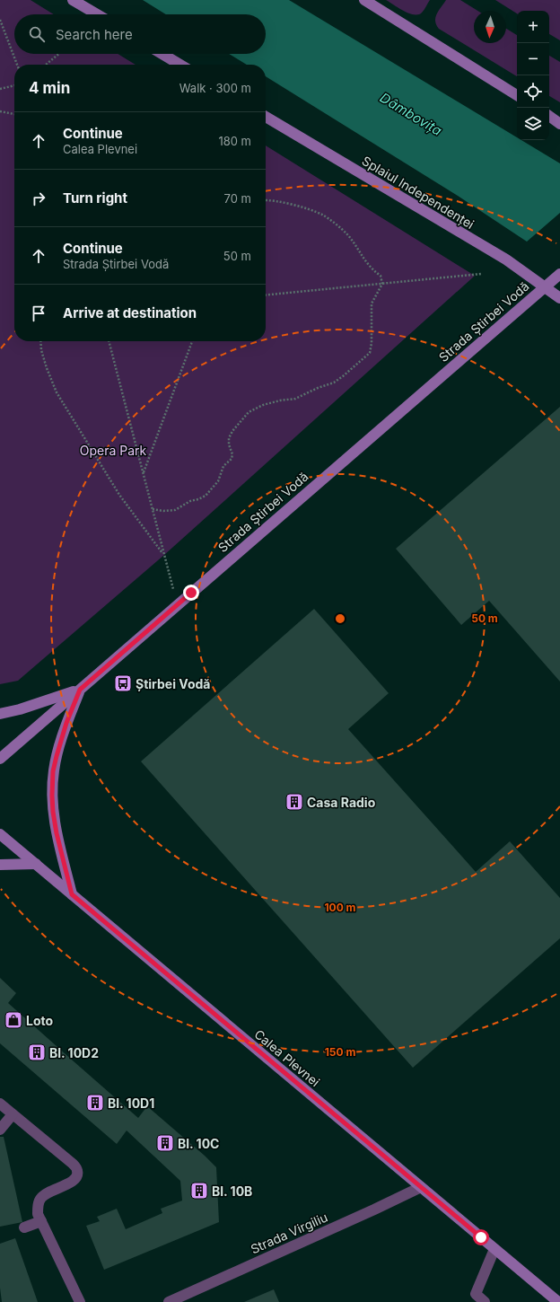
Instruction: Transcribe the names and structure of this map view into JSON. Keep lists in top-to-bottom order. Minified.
{"streets":{"main road":["Splaiul Independenței","Strada Știrbei Vodă","Calea Plevnei"],"street":["Strada Virgiliu"]},"crossings":[["Splaiul Independenței","Strada Știrbei Vodă"],["Calea Plevnei","Strada Virgiliu"]],"water":["Dâmbovița"],"parks":["Opera Park"],"places":{"bus stop":["Știrbei Vodă"],"building":["Casa Radio","Bl. 10D2","Bl. 10D1","Bl. 10C","Bl. 10B"],"shop":["Loto"]},"north":"bottom","page":{"map_buttons":["+","−"],"search":"Search here","heading":["4 min","Walk · 300 m"],"list":[["Continue","Calea Plevnei","180 m"],["Turn right","70 m"],["Continue","Strada Știrbei Vodă","50 m"],"Arrive at destination"]},"rings":["50 m","100 m","150 m"]}
